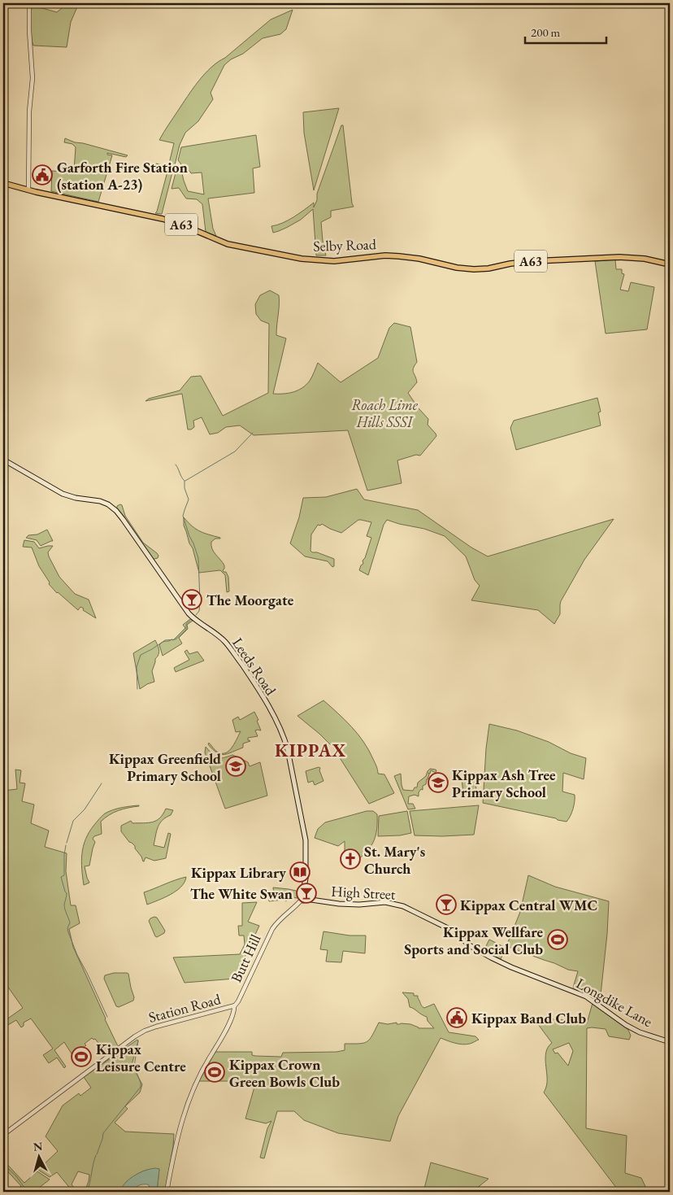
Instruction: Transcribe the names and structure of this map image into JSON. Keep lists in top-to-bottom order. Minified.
{"streets":{"highway":["A63","Selby Road"],"main road":["Leeds Road","High Street","Longdike Lane"],"street":["Butt Hill","Station Road"]},"crossings":[["Leeds Road","High Street"],["Leeds Road","Butt Hill"],["High Street","Butt Hill"],["High Street","Longdike Lane"],["Butt Hill","Station Road"]],"districts":["KIPPAX"],"parks":["Roach Lime Hills SSSI"],"places":{"public building":["Garforth Fire Station (station A-23)","Kippax Band Club"],"bar":["The Moorgate","The White Swan","Kippax Central WMC"],"school or university":["Kippax Greenfield Primary School","Kippax Ash Tree Primary School"],"church":["St. Mary's Church"],"library":["Kippax Library"],"sports":["Kippax Wellfare Sports and Social Club","Kippax Leisure Centre","Kippax Crown Green Bowls Club"]},"scale_bar":"200 m","north":"top"}
